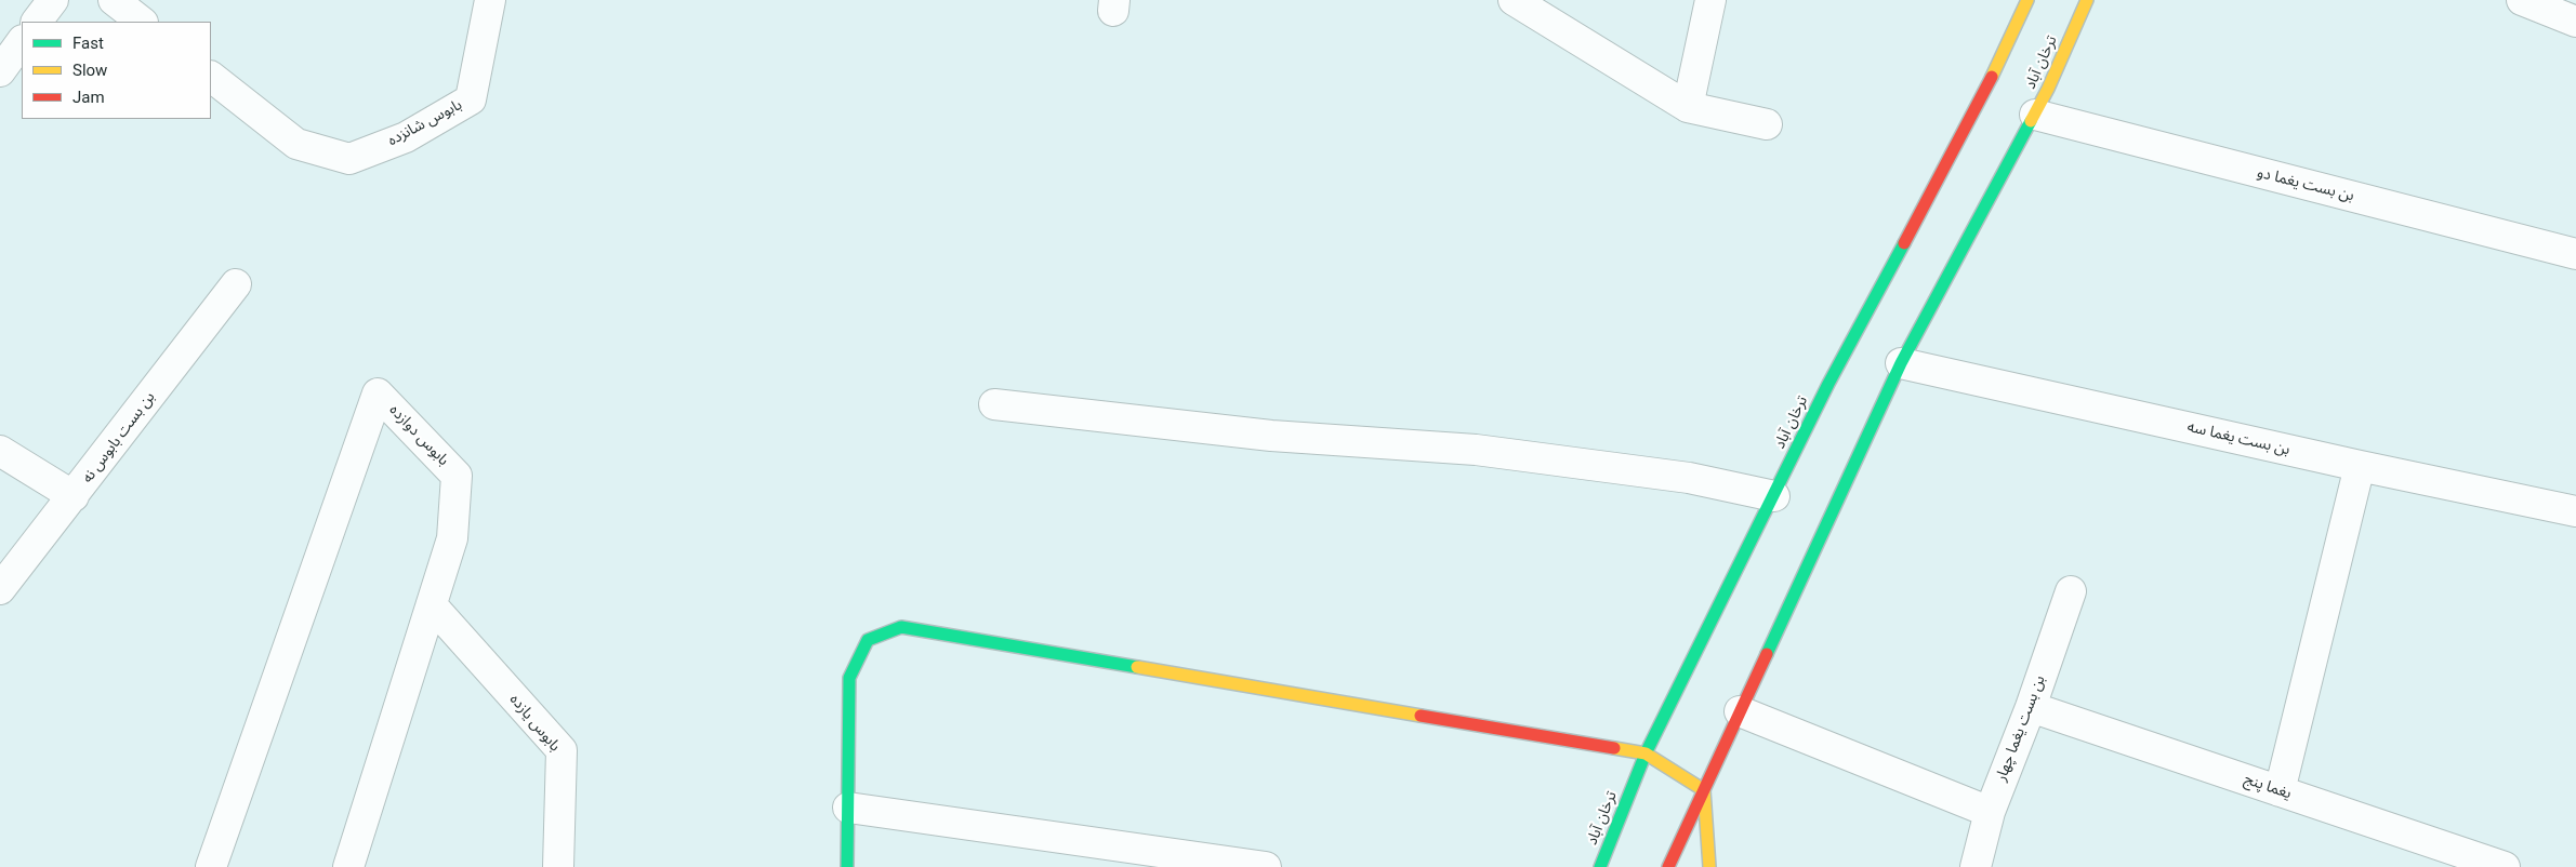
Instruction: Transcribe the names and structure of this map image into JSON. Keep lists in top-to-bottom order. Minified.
{"streets":{"street":["ترخان آباد","بابوس شانزده","بن بست یغما دو","بابوس دوازده","بن بست بابوس نه","بن بست یغما سه","بابوس یازده","بن بست یغما چهار","یغما پنج"]},"crossings":[["ترخان آباد","بن بست یغما دو"],["ترخان آباد","بن بست یغما سه"],["بابوس دوازده","بابوس یازده"],["بن بست یغما چهار","یغما پنج"]],"legend":["Fast","Slow","Jam"]}
